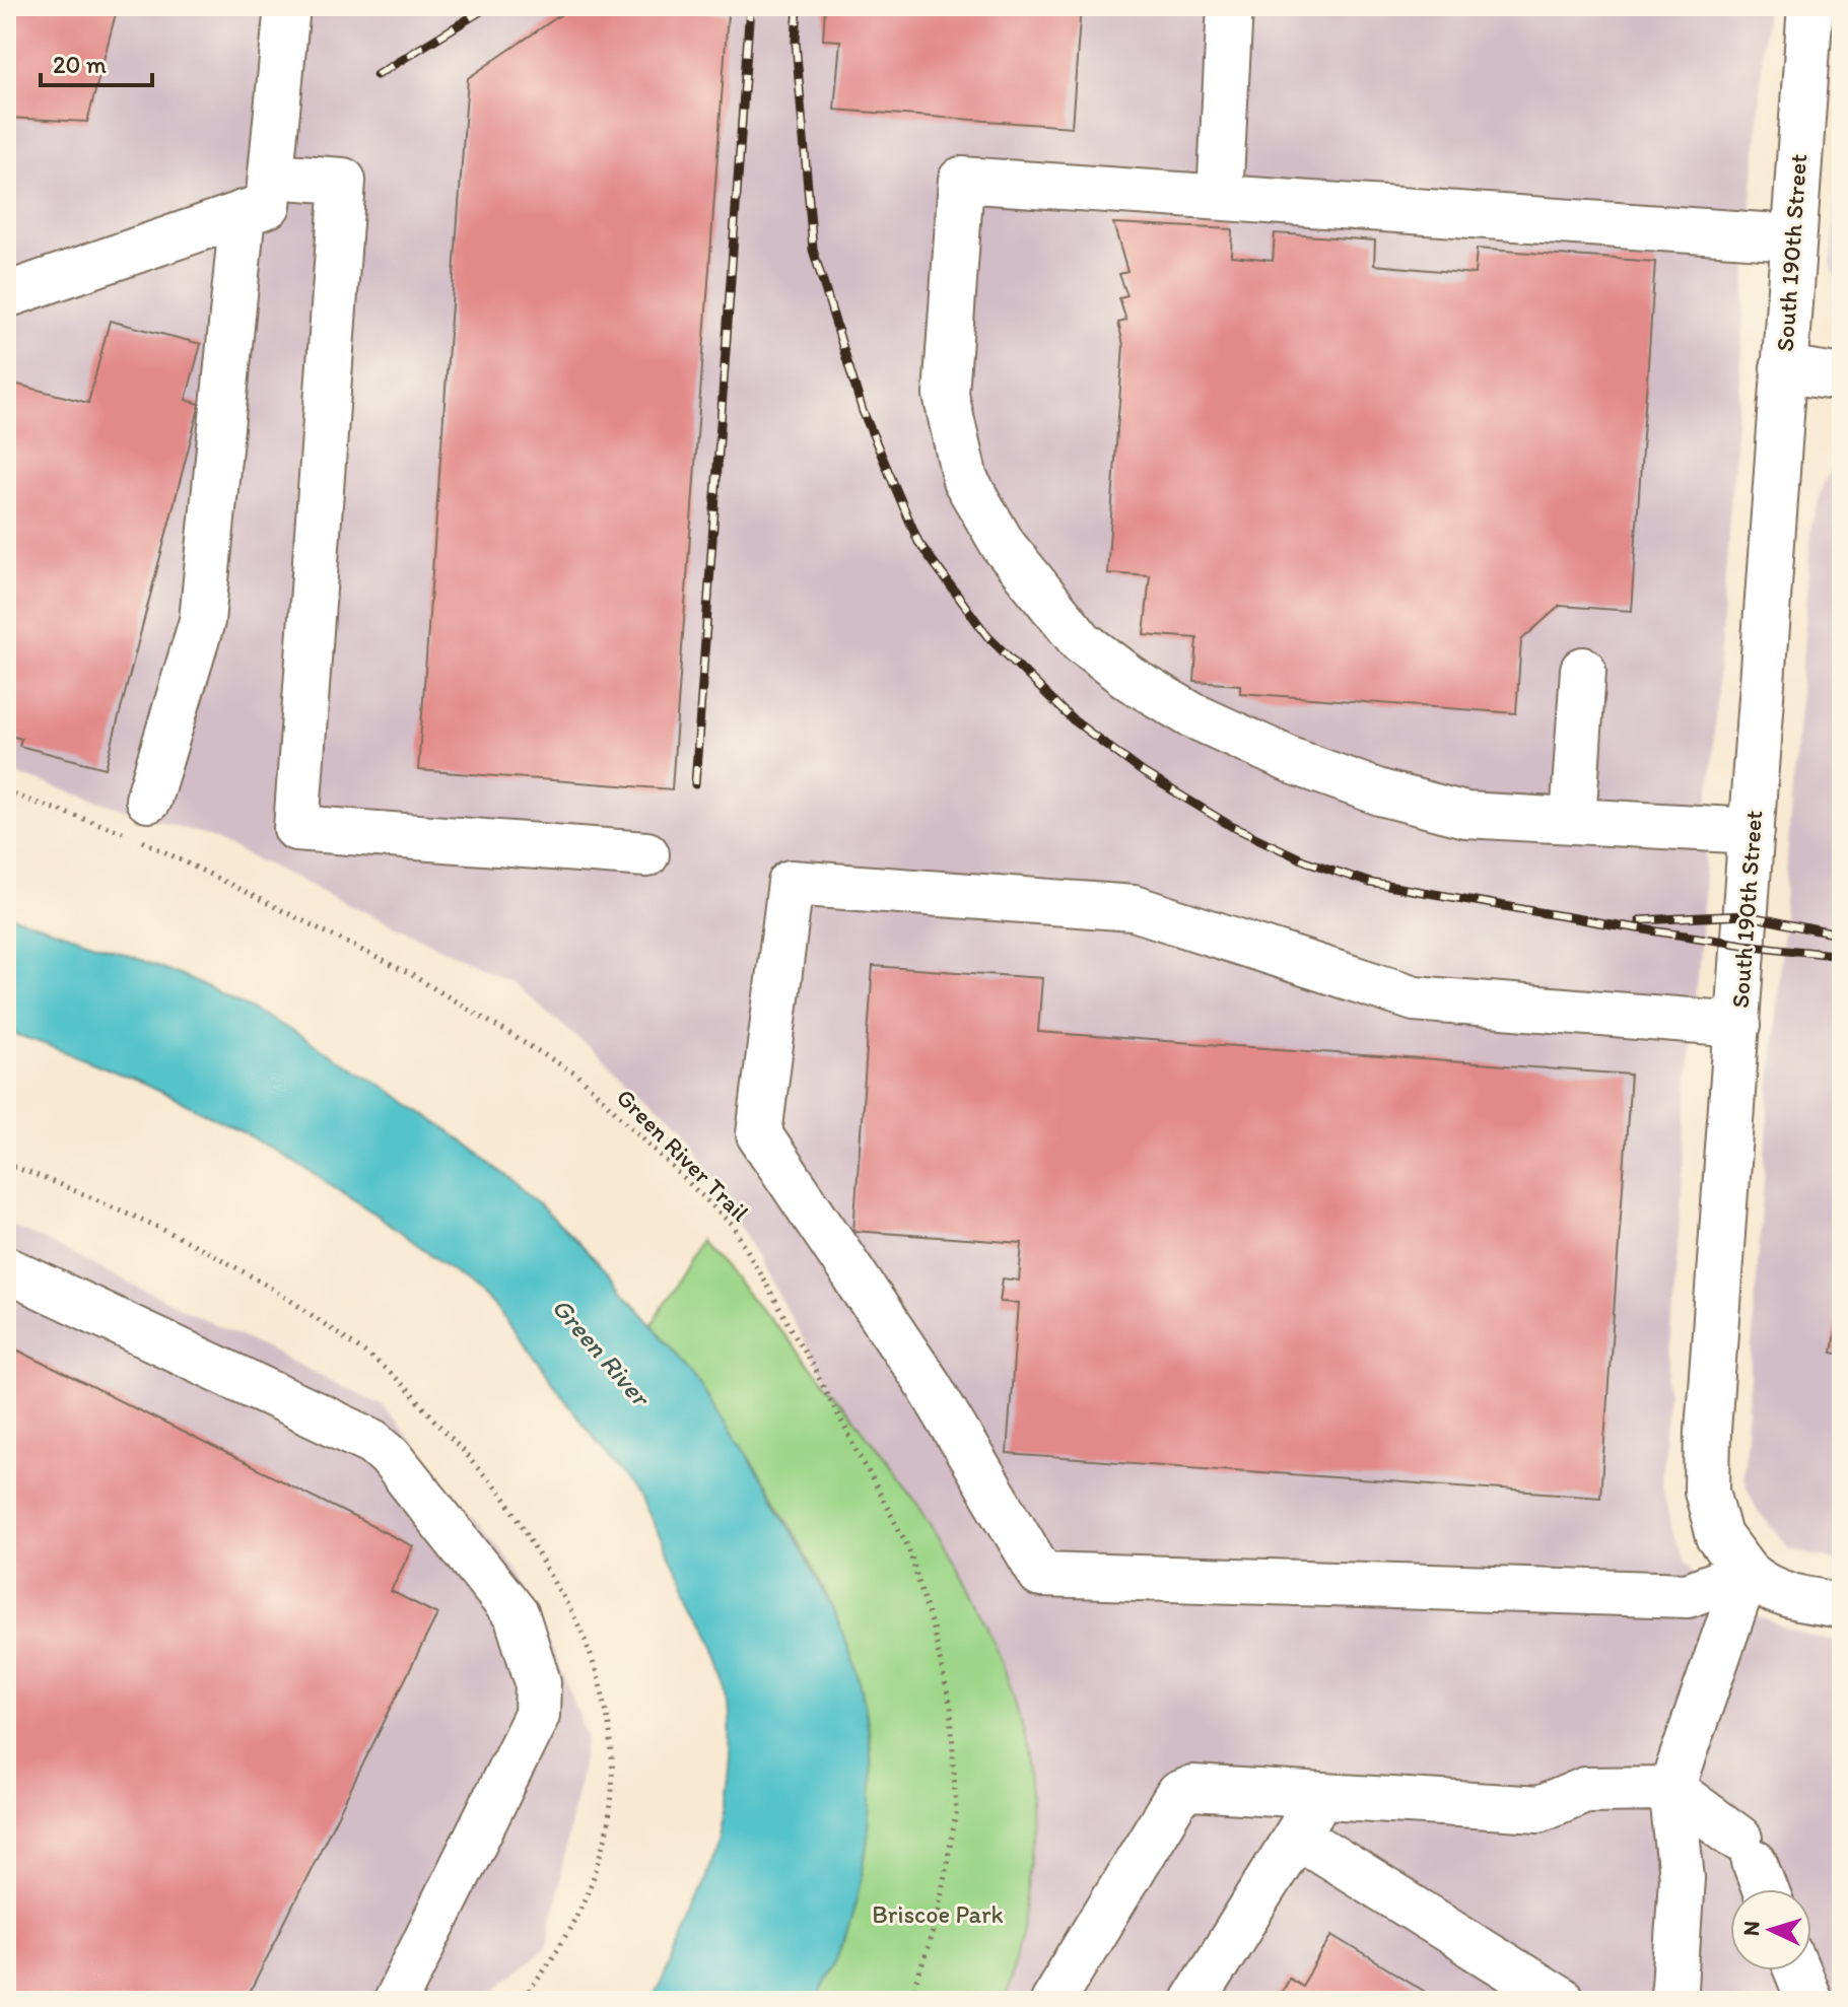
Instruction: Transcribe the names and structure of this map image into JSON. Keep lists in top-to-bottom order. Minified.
{"streets":{"street":["South 190th Street"],"path":["Green River Trail"]},"water":["Green River"],"parks":["Briscoe Park"],"scale_bar":"20 m","north":"left"}
